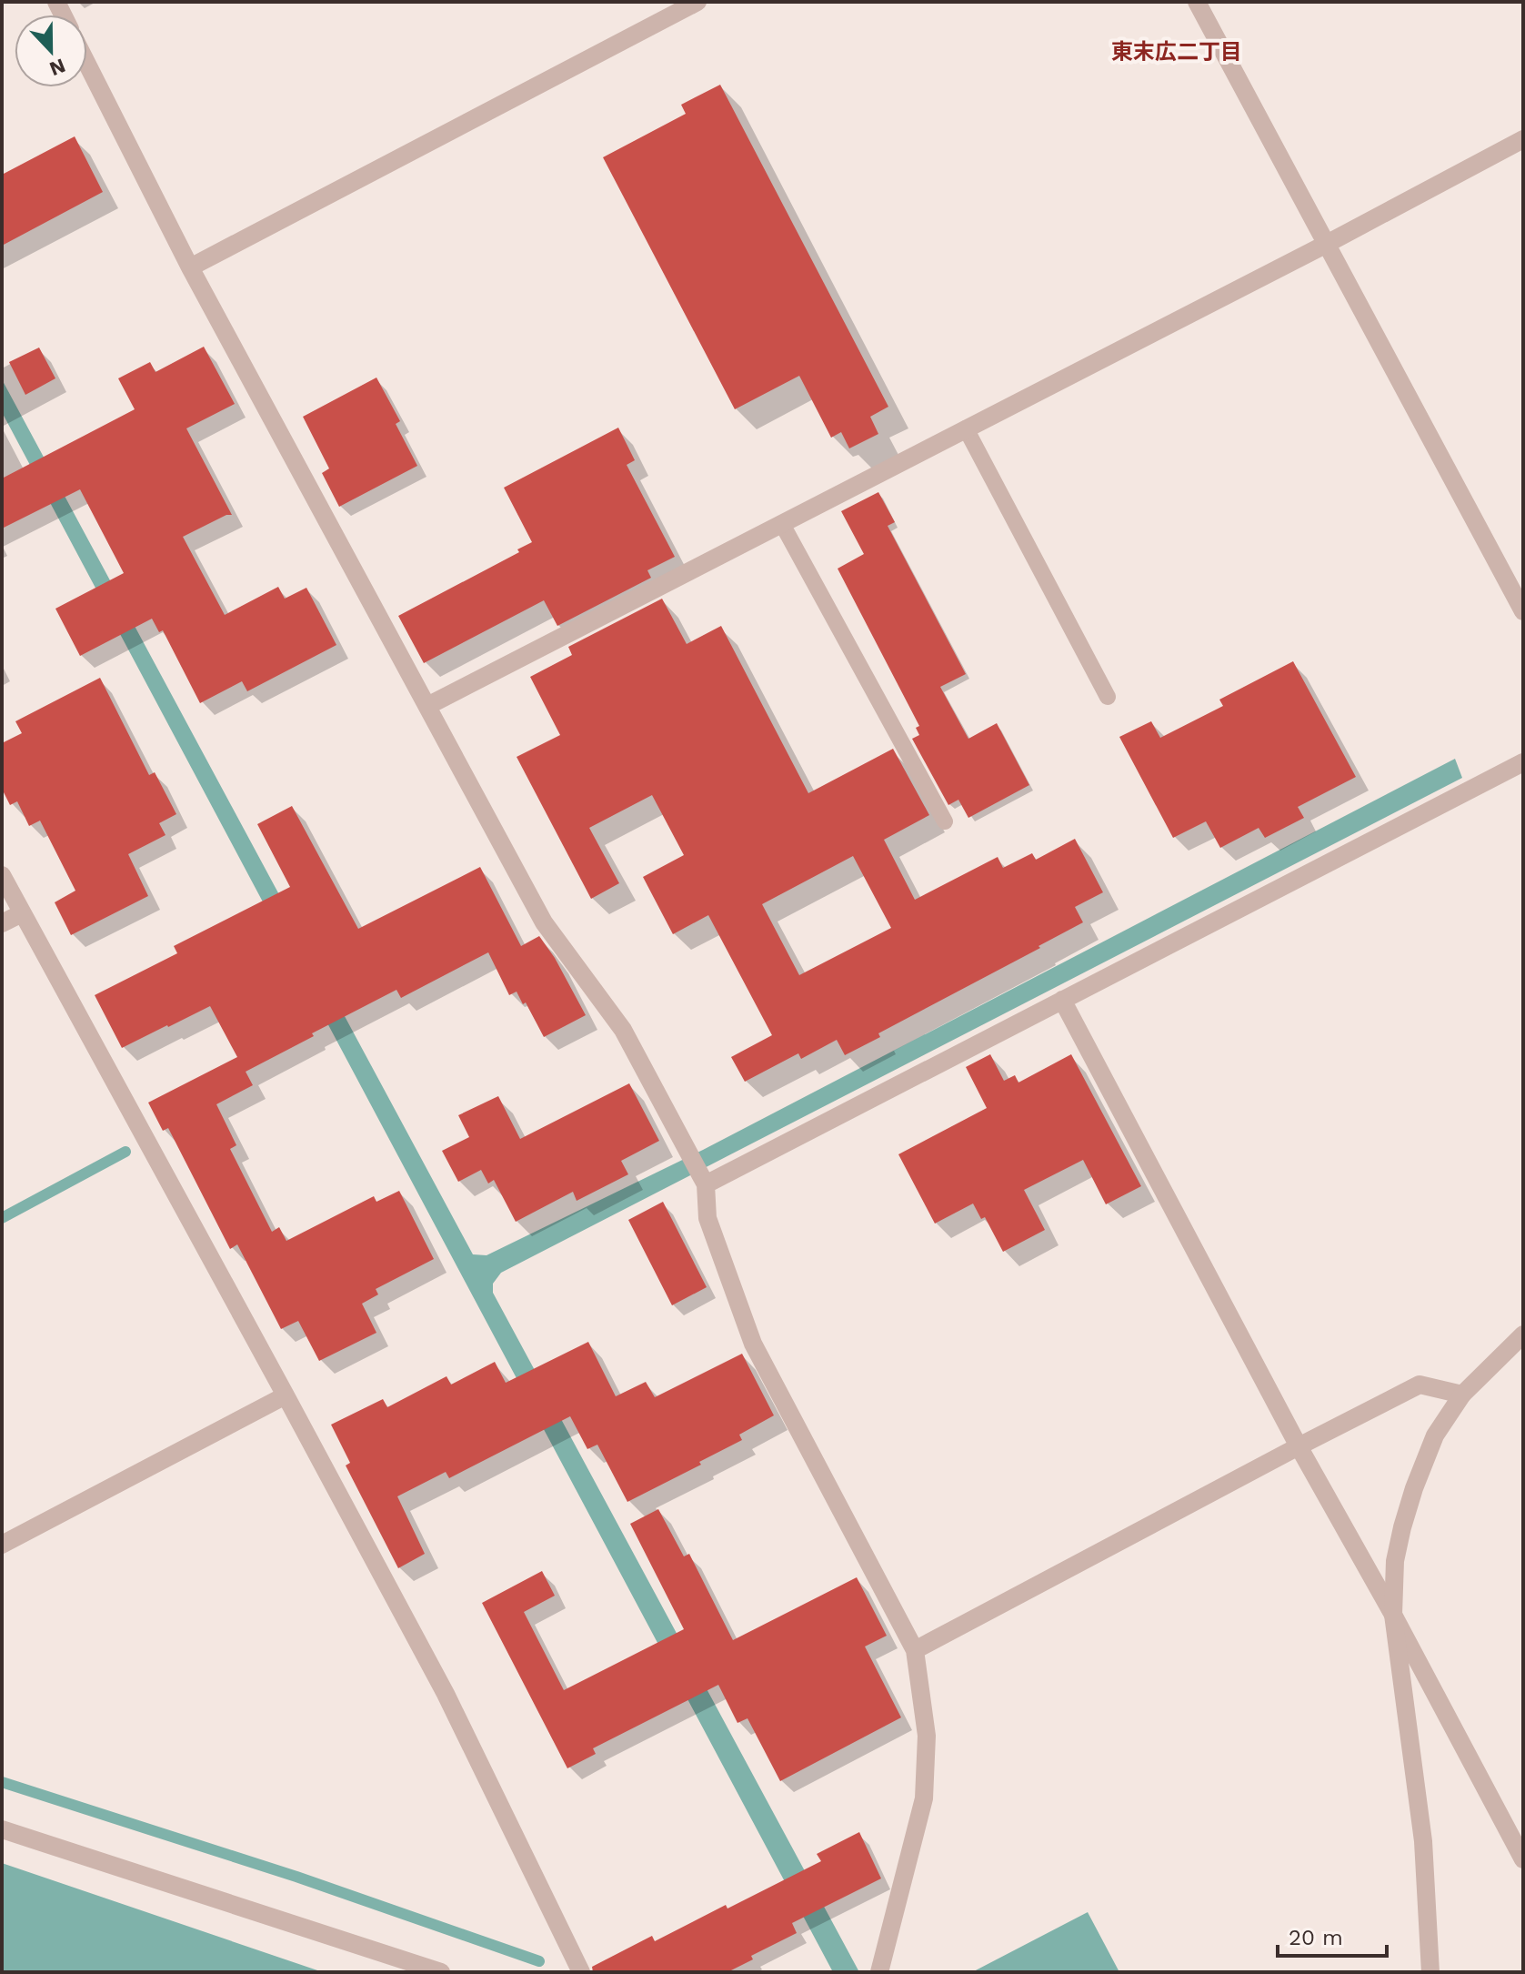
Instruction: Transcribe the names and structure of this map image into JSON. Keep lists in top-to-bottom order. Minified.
{"districts":["東末広二丁目"],"scale_bar":"20 m","north":"bottom"}
